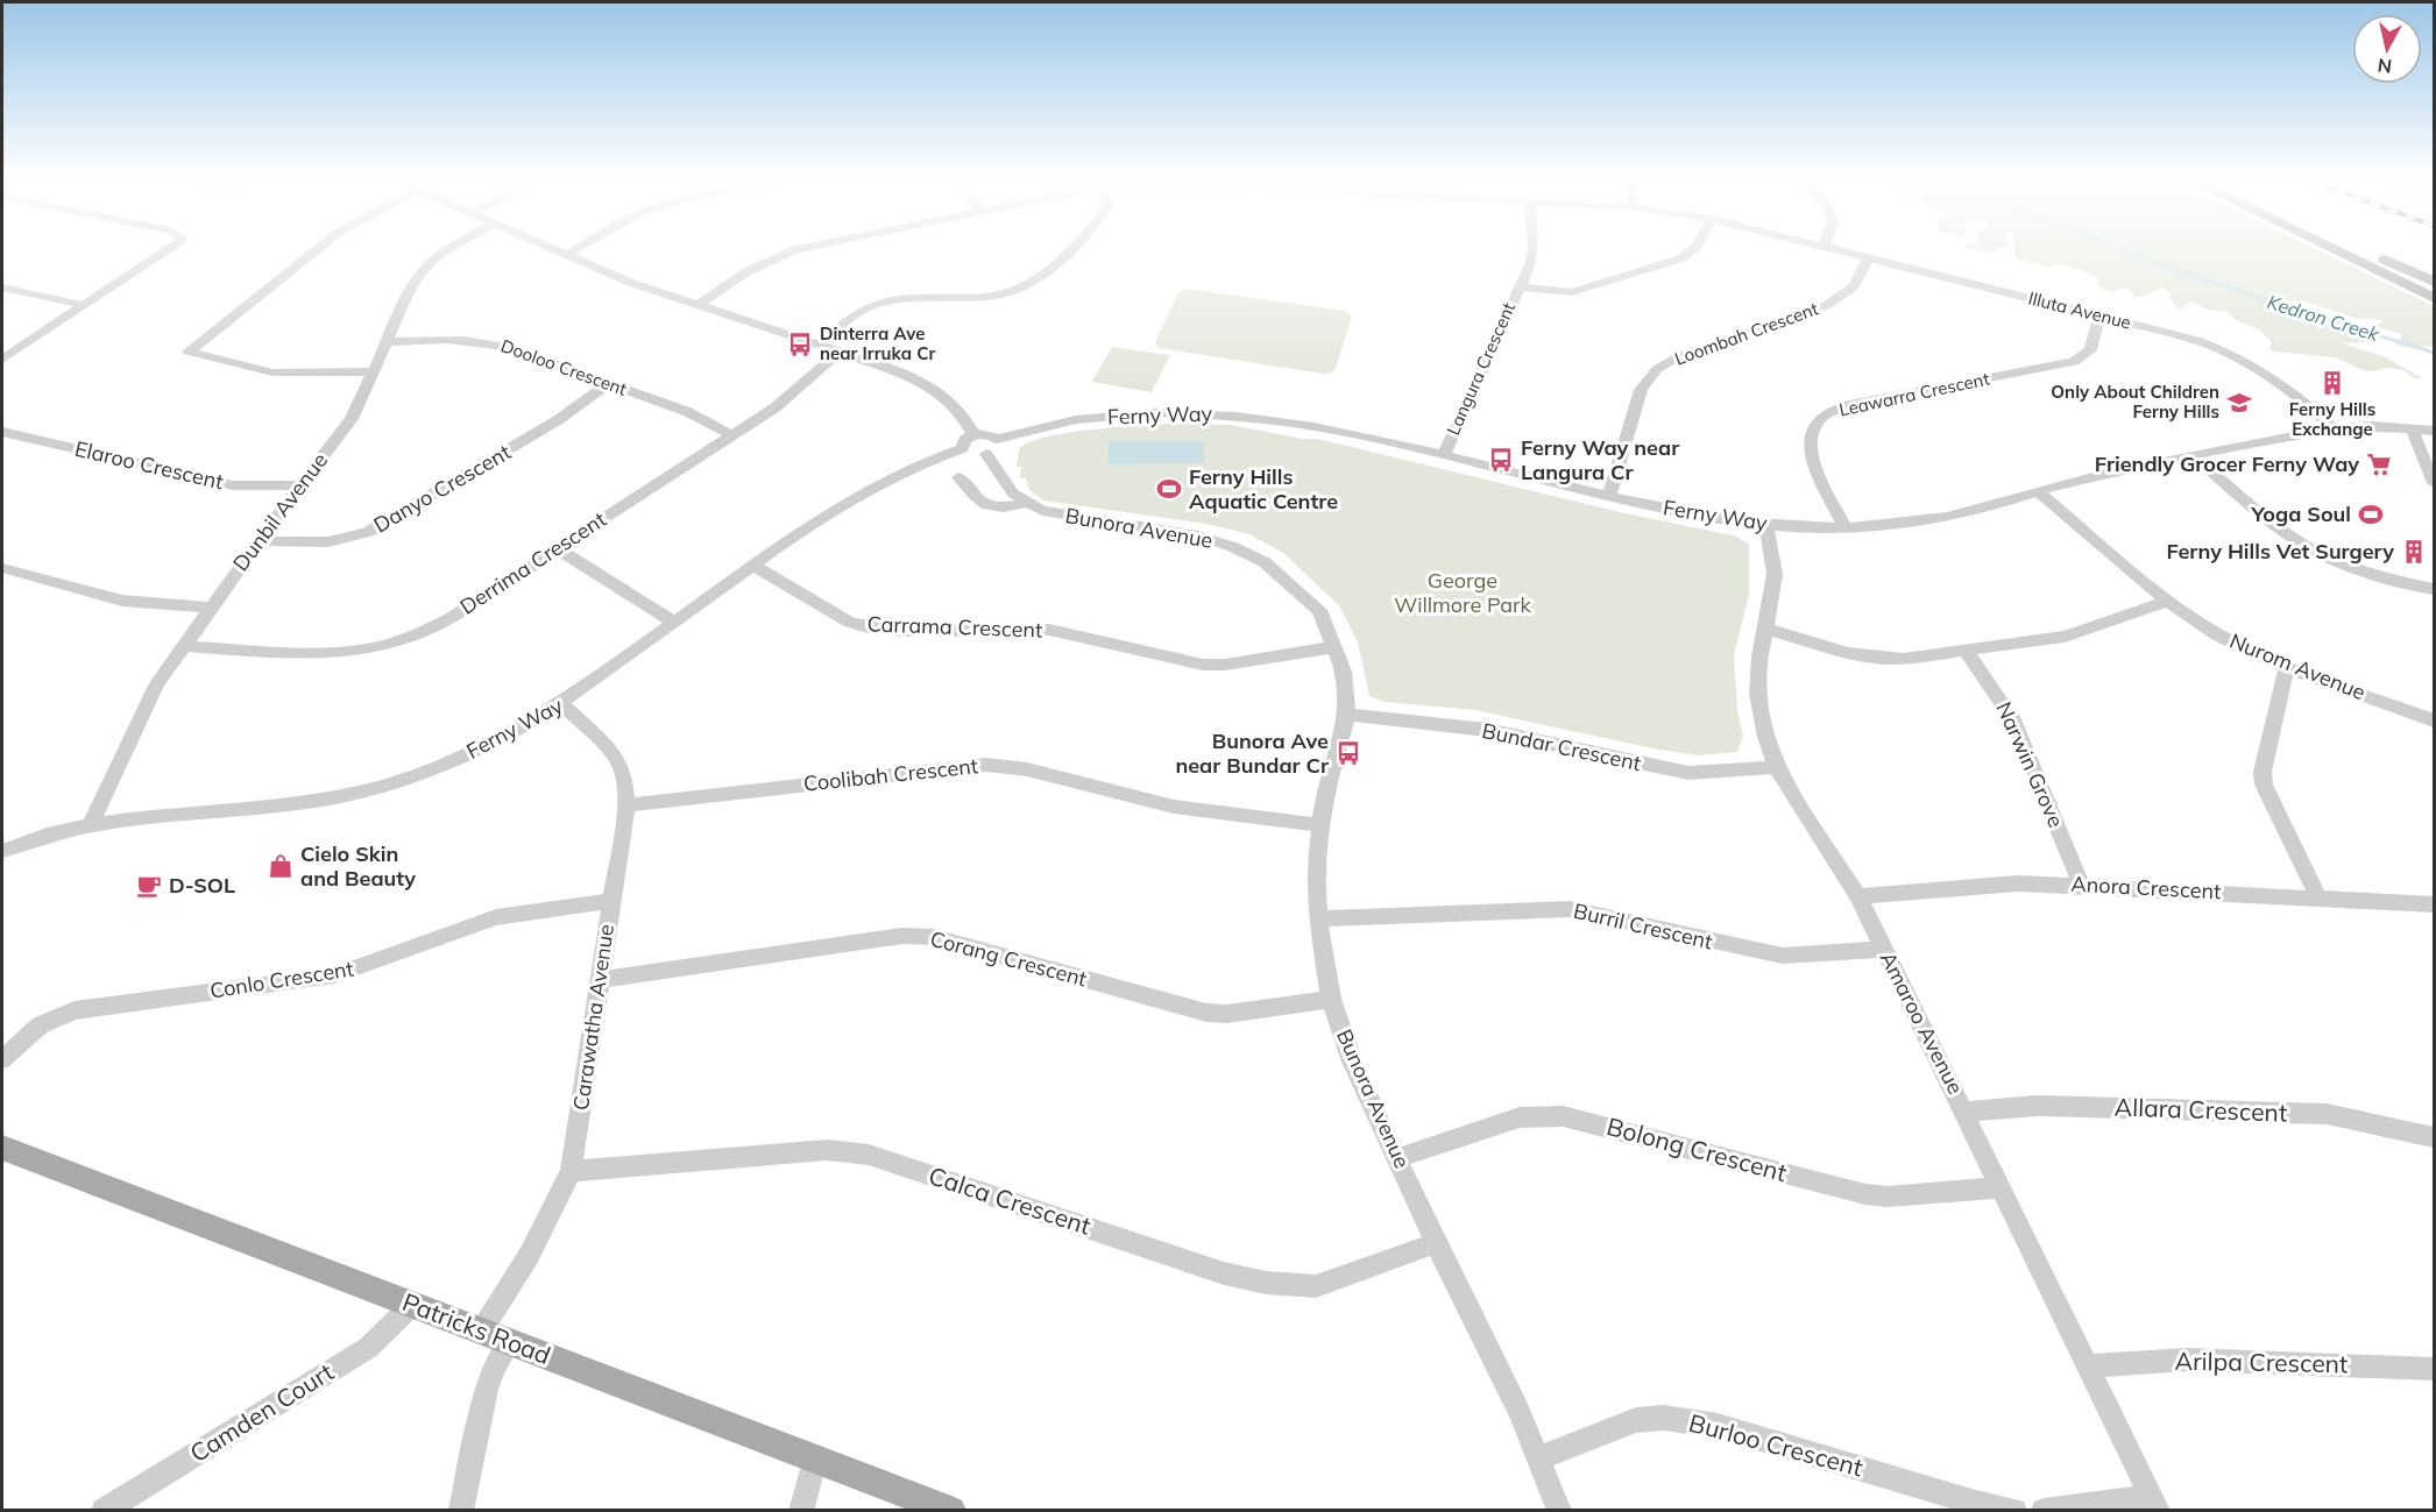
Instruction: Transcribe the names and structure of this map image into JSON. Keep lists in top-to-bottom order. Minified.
{"streets":{"main road":["Patricks Road"],"street":["Illuta Avenue","Loombah Crescent","Dooloo Crescent","Langura Crescent","Leawarra Crescent","Ferny Way","Elaroo Crescent","Danyo Crescent","Dunbil Avenue","Bunora Avenue","Derrima Crescent","Carrama Crescent","Nurom Avenue","Bundar Crescent","Narwin Grove","Coolibah Crescent","Anora Crescent","Burril Crescent","Corang Crescent","Conlo Crescent","Carawatha Avenue","Amaroo Avenue","Allara Crescent","Bolong Crescent","Calca Crescent","Arilpa Crescent","Camden Court","Burloo Crescent"]},"crossings":[["Illuta Avenue","Loombah Crescent"],["Illuta Avenue","Leawarra Crescent"],["Illuta Avenue","Ferny Way"],["Loombah Crescent","Ferny Way"],["Dooloo Crescent","Danyo Crescent"],["Dooloo Crescent","Dunbil Avenue"],["Dooloo Crescent","Derrima Crescent"],["Langura Crescent","Ferny Way"],["Leawarra Crescent","Ferny Way"],["Ferny Way","Dunbil Avenue"],["Ferny Way","Bunora Avenue"],["Ferny Way","Carrama Crescent"],["Ferny Way","Nurom Avenue"],["Ferny Way","Carawatha Avenue"],["Ferny Way","Amaroo Avenue"],["Elaroo Crescent","Dunbil Avenue"],["Danyo Crescent","Dunbil Avenue"],["Dunbil Avenue","Derrima Crescent"],["Bunora Avenue","Carrama Crescent"],["Bunora Avenue","Bundar Crescent"],["Bunora Avenue","Coolibah Crescent"],["Bunora Avenue","Burril Crescent"],["Bunora Avenue","Corang Crescent"],["Bunora Avenue","Bolong Crescent"],["Bunora Avenue","Calca Crescent"],["Bunora Avenue","Burloo Crescent"],["Bundar Crescent","Amaroo Avenue"],["Narwin Grove","Anora Crescent"],["Coolibah Crescent","Carawatha Avenue"],["Anora Crescent","Amaroo Avenue"],["Burril Crescent","Amaroo Avenue"],["Corang Crescent","Carawatha Avenue"],["Conlo Crescent","Carawatha Avenue"],["Carawatha Avenue","Calca Crescent"],["Carawatha Avenue","Patricks Road"],["Amaroo Avenue","Allara Crescent"],["Amaroo Avenue","Bolong Crescent"],["Amaroo Avenue","Arilpa Crescent"],["Patricks Road","Camden Court"]],"water":["Kedron Creek"],"parks":["George Willmore Park"],"places":{"bus stop":["Dinterra Ave near Irruka Cr","Ferny Way near Langura Cr","Bunora Ave near Bundar Cr"],"building":["Ferny Hills Exchange","Ferny Hills Vet Surgery"],"school or university":["Only About Children Ferny Hills"],"supermarket":["Friendly Grocer Ferny Way"],"sports":["Ferny Hills Aquatic Centre","Yoga Soul"],"shop":["Cielo Skin and Beauty"],"cafe":["D-SOL"]},"north":"bottom"}
